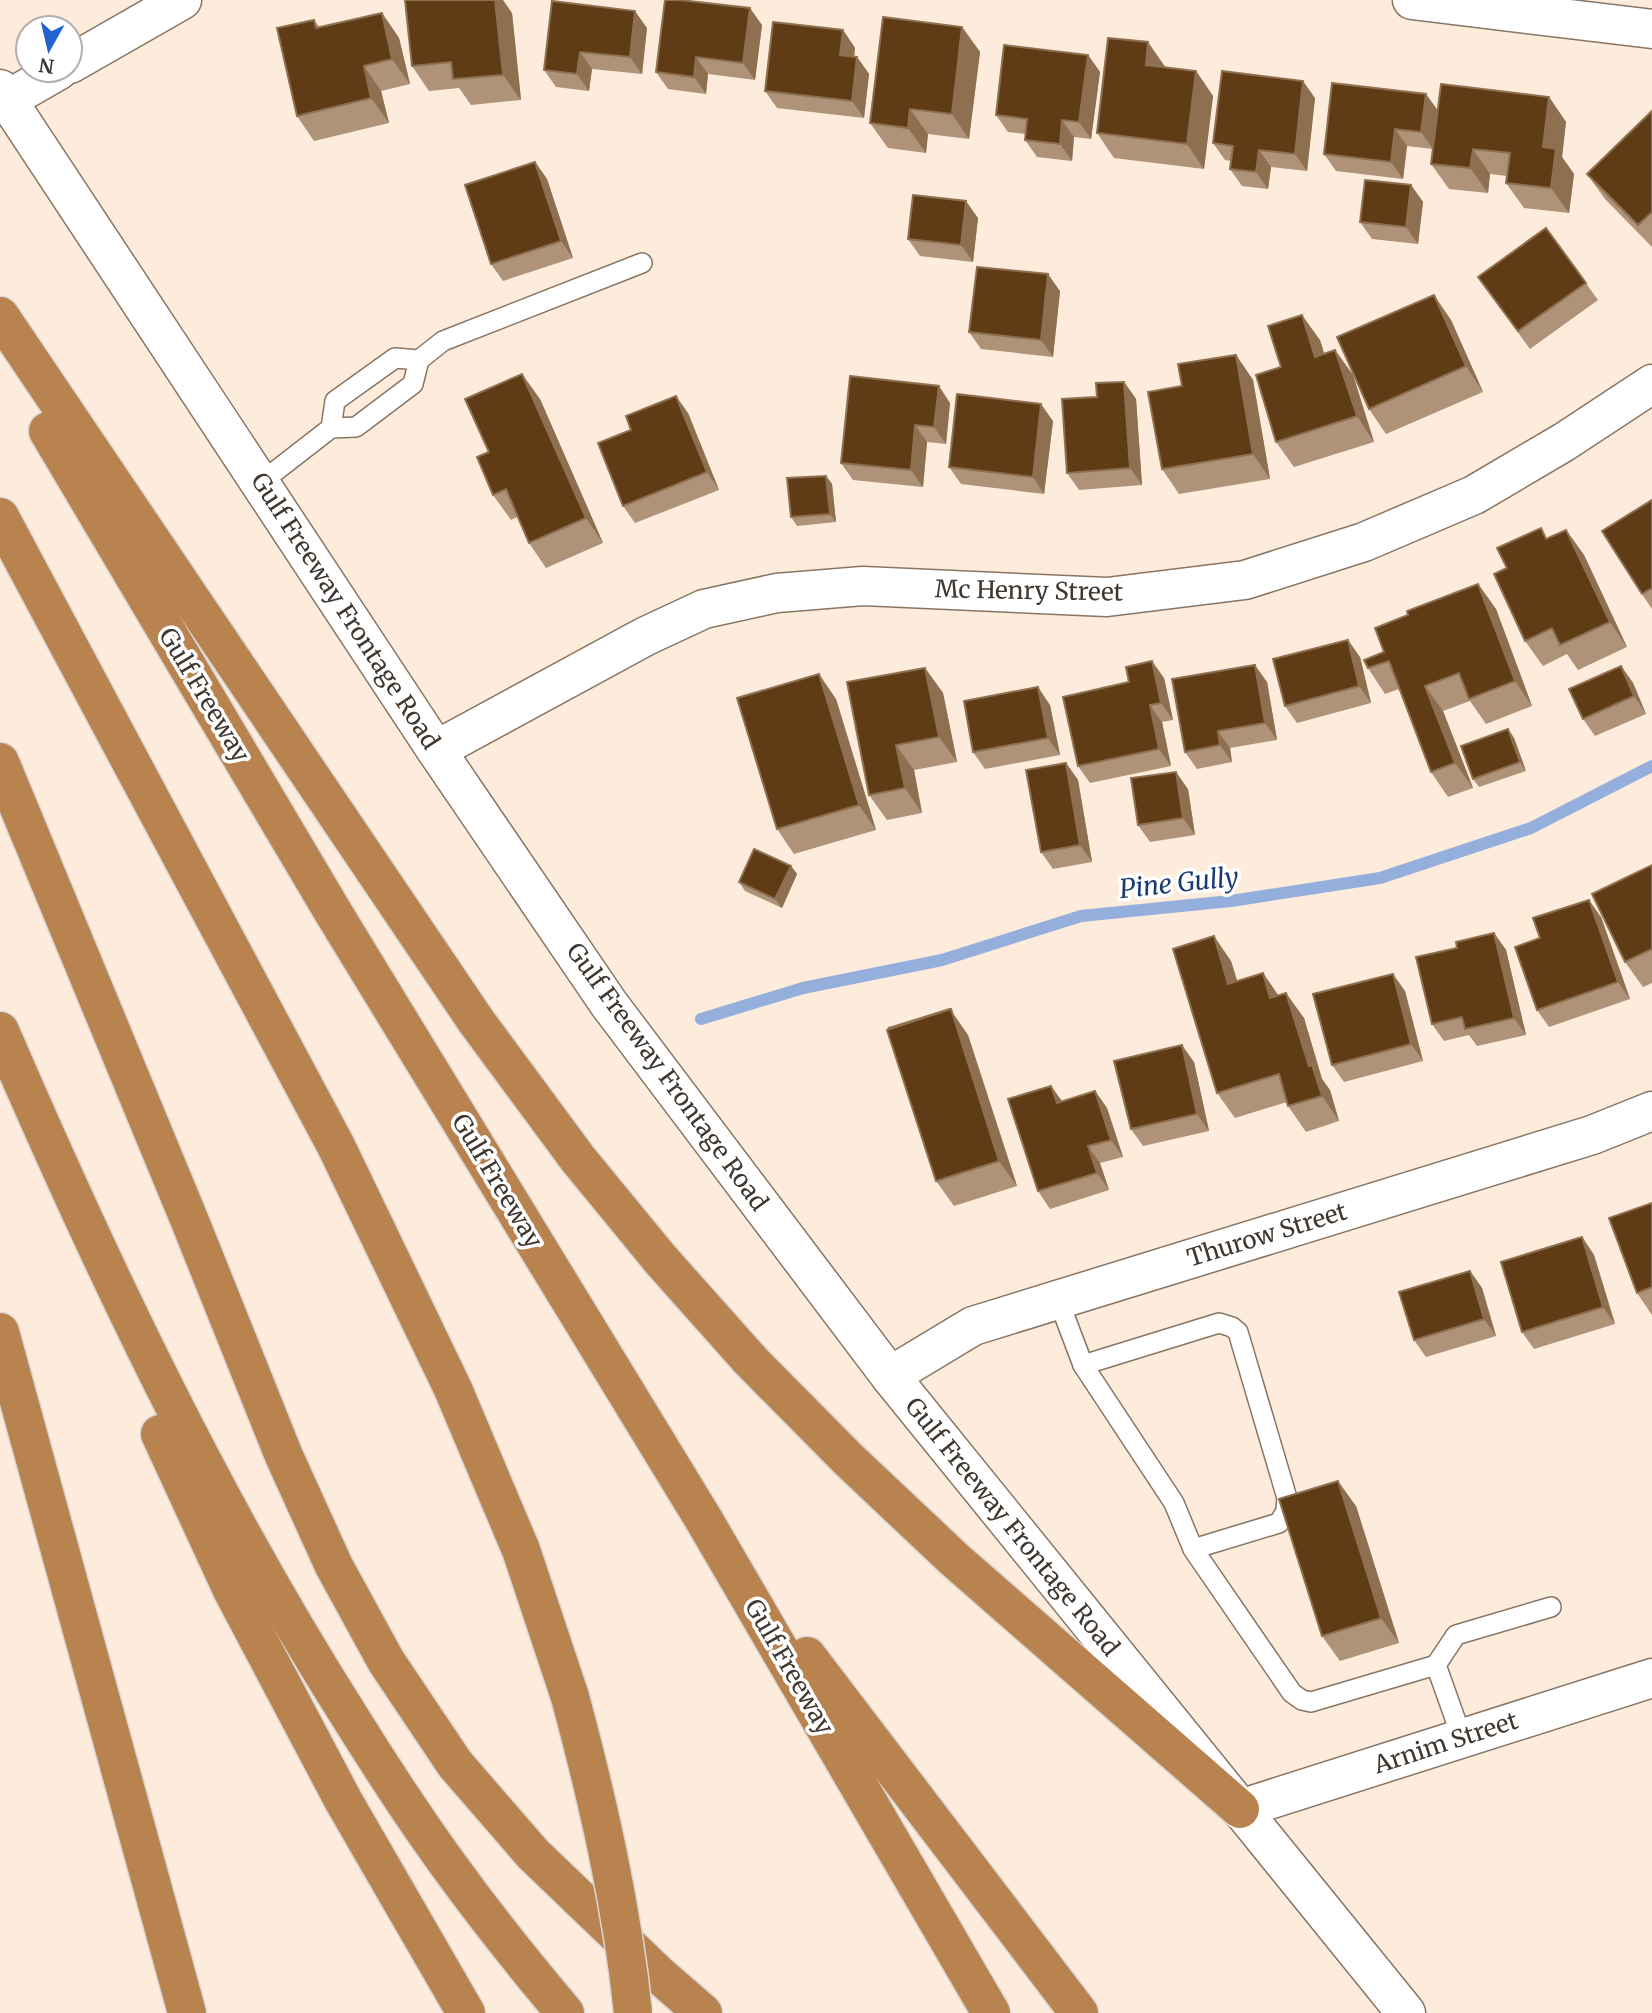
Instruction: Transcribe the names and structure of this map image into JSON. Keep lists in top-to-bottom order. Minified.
{"streets":{"highway":["Gulf Freeway"],"street":["Mc Henry Street","Gulf Freeway Frontage Road","Thurow Street","Arnim Street"]},"crossings":[["Mc Henry Street","Gulf Freeway Frontage Road"],["Gulf Freeway Frontage Road","Thurow Street"],["Gulf Freeway Frontage Road","Arnim Street"]],"water":["Pine Gully"],"north":"bottom"}
